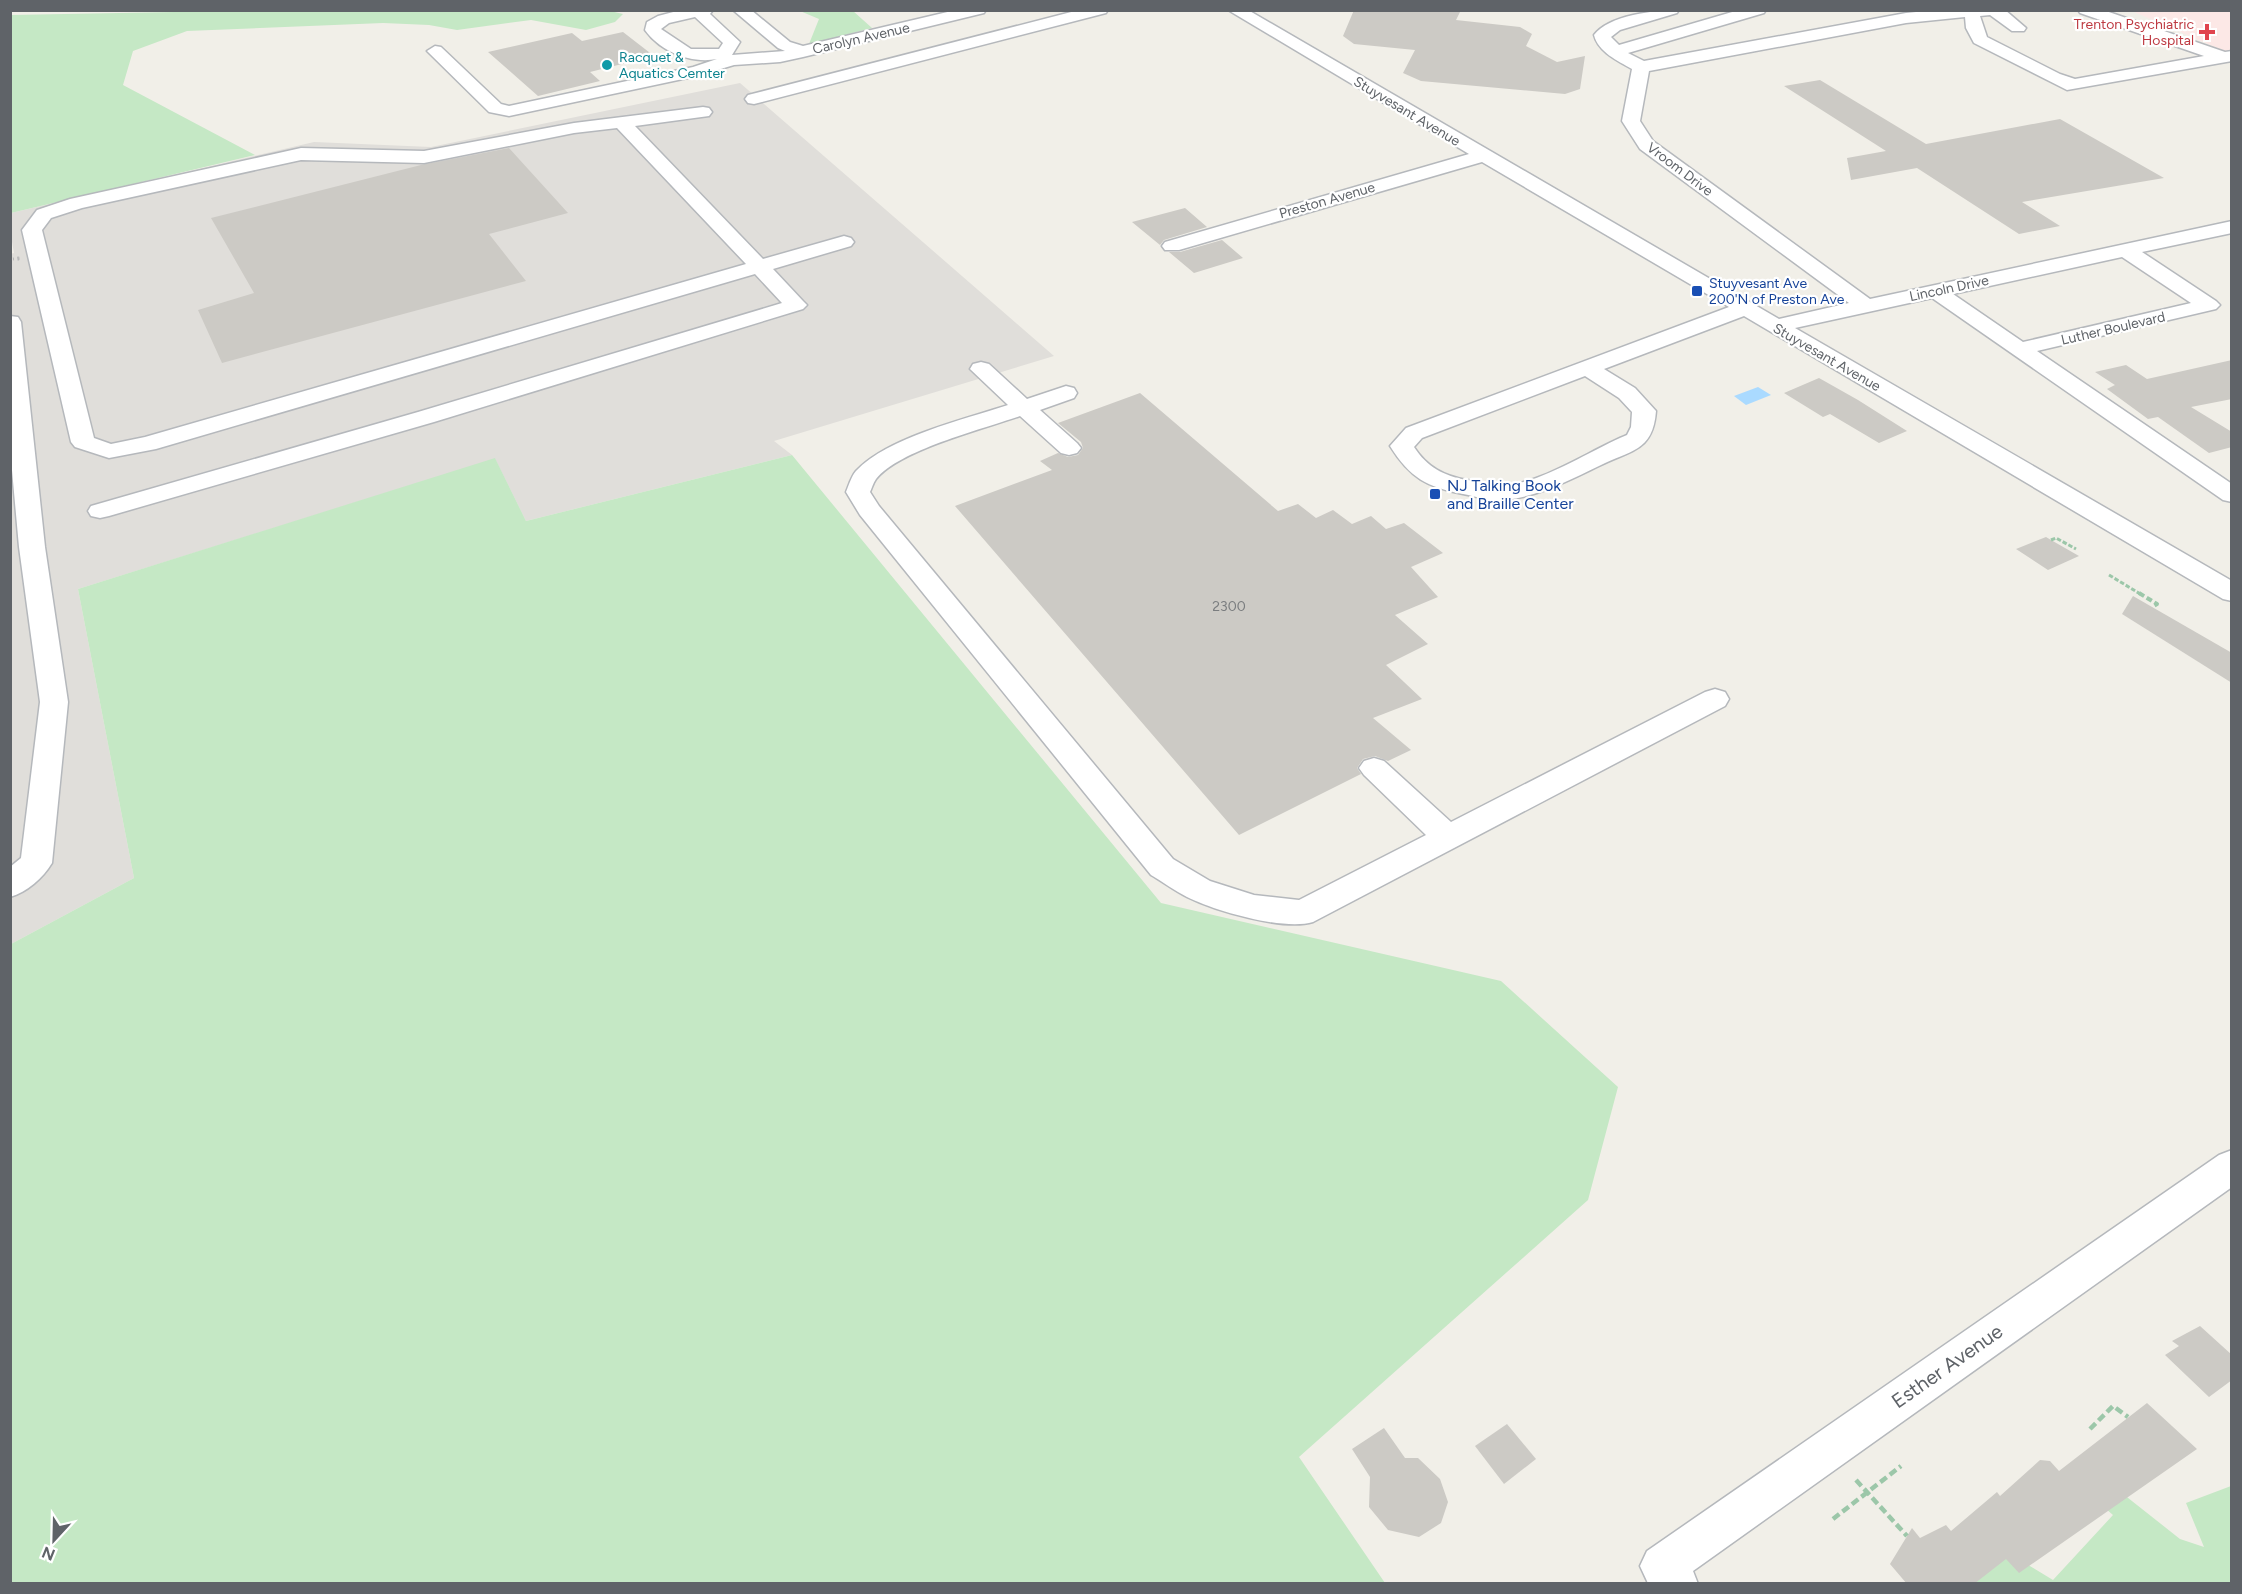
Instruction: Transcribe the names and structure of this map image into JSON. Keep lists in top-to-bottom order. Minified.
{"streets":{"street":["Carolyn Avenue","Stuyvesant Avenue","Vroom Drive","Preston Avenue","Lincoln Drive","Luther Boulevard","Esther Avenue"]},"crossings":[["Stuyvesant Avenue","Preston Avenue"],["Stuyvesant Avenue","Lincoln Drive"],["Vroom Drive","Lincoln Drive"],["Lincoln Drive","Luther Boulevard"]],"places":{"health":["Trenton Psychiatric Hospital"],"other":["Racquet & Aquatics Cemter"],"transit":["Stuyvesant Ave 200'N of Preston Ave","NJ Talking Book and Braille Center"]},"house_numbers":["2300"],"north":"bottom"}
